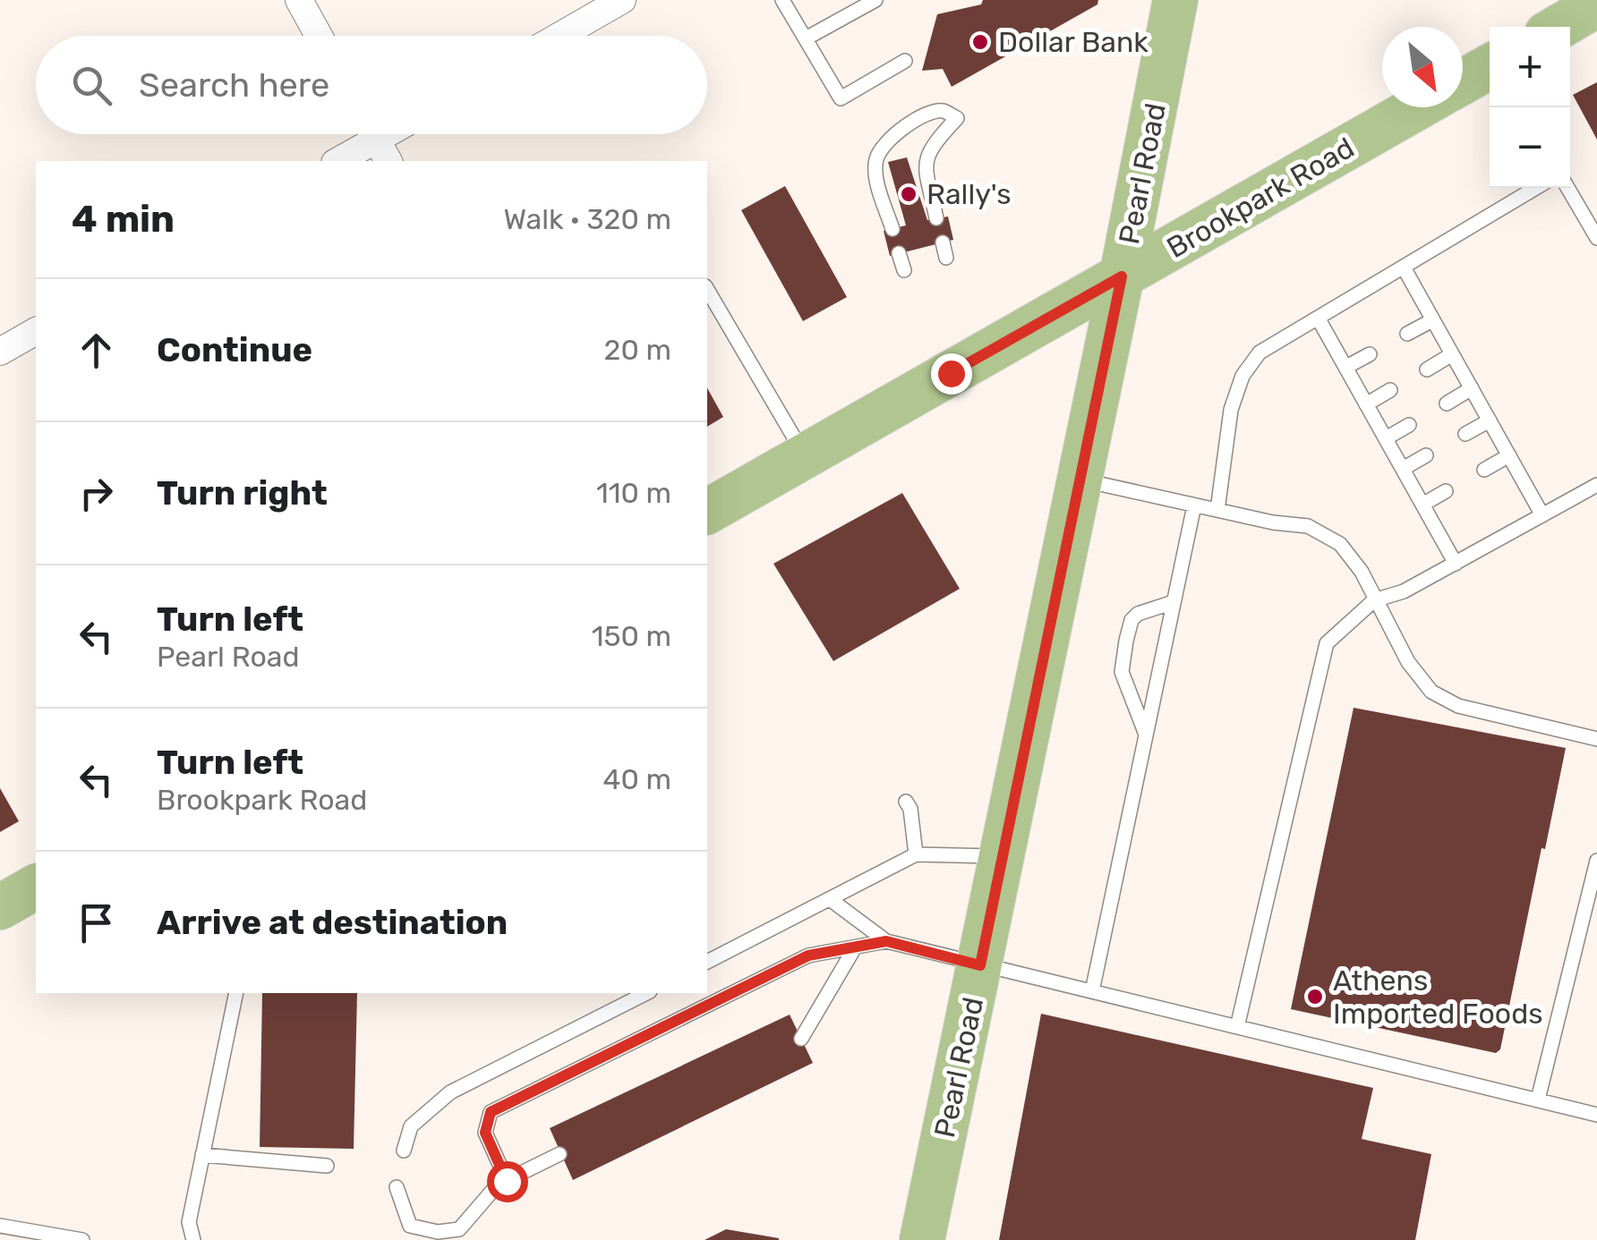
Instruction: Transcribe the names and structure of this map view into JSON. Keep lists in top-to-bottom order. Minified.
{"streets":{"main road":["Pearl Road","Brookpark Road"]},"crossings":[["Pearl Road","Brookpark Road"]],"places":["Dollar Bank","Rally's","Athens Imported Foods"],"north":"bottom right","page":{"map_buttons":["+","−"],"search":"Search here","heading":["4 min","Walk · 320 m"],"list":[["Continue","20 m"],["Turn right","110 m"],["Turn left","Pearl Road","150 m"],["Turn left","Brookpark Road","40 m"],"Arrive at destination"]}}
